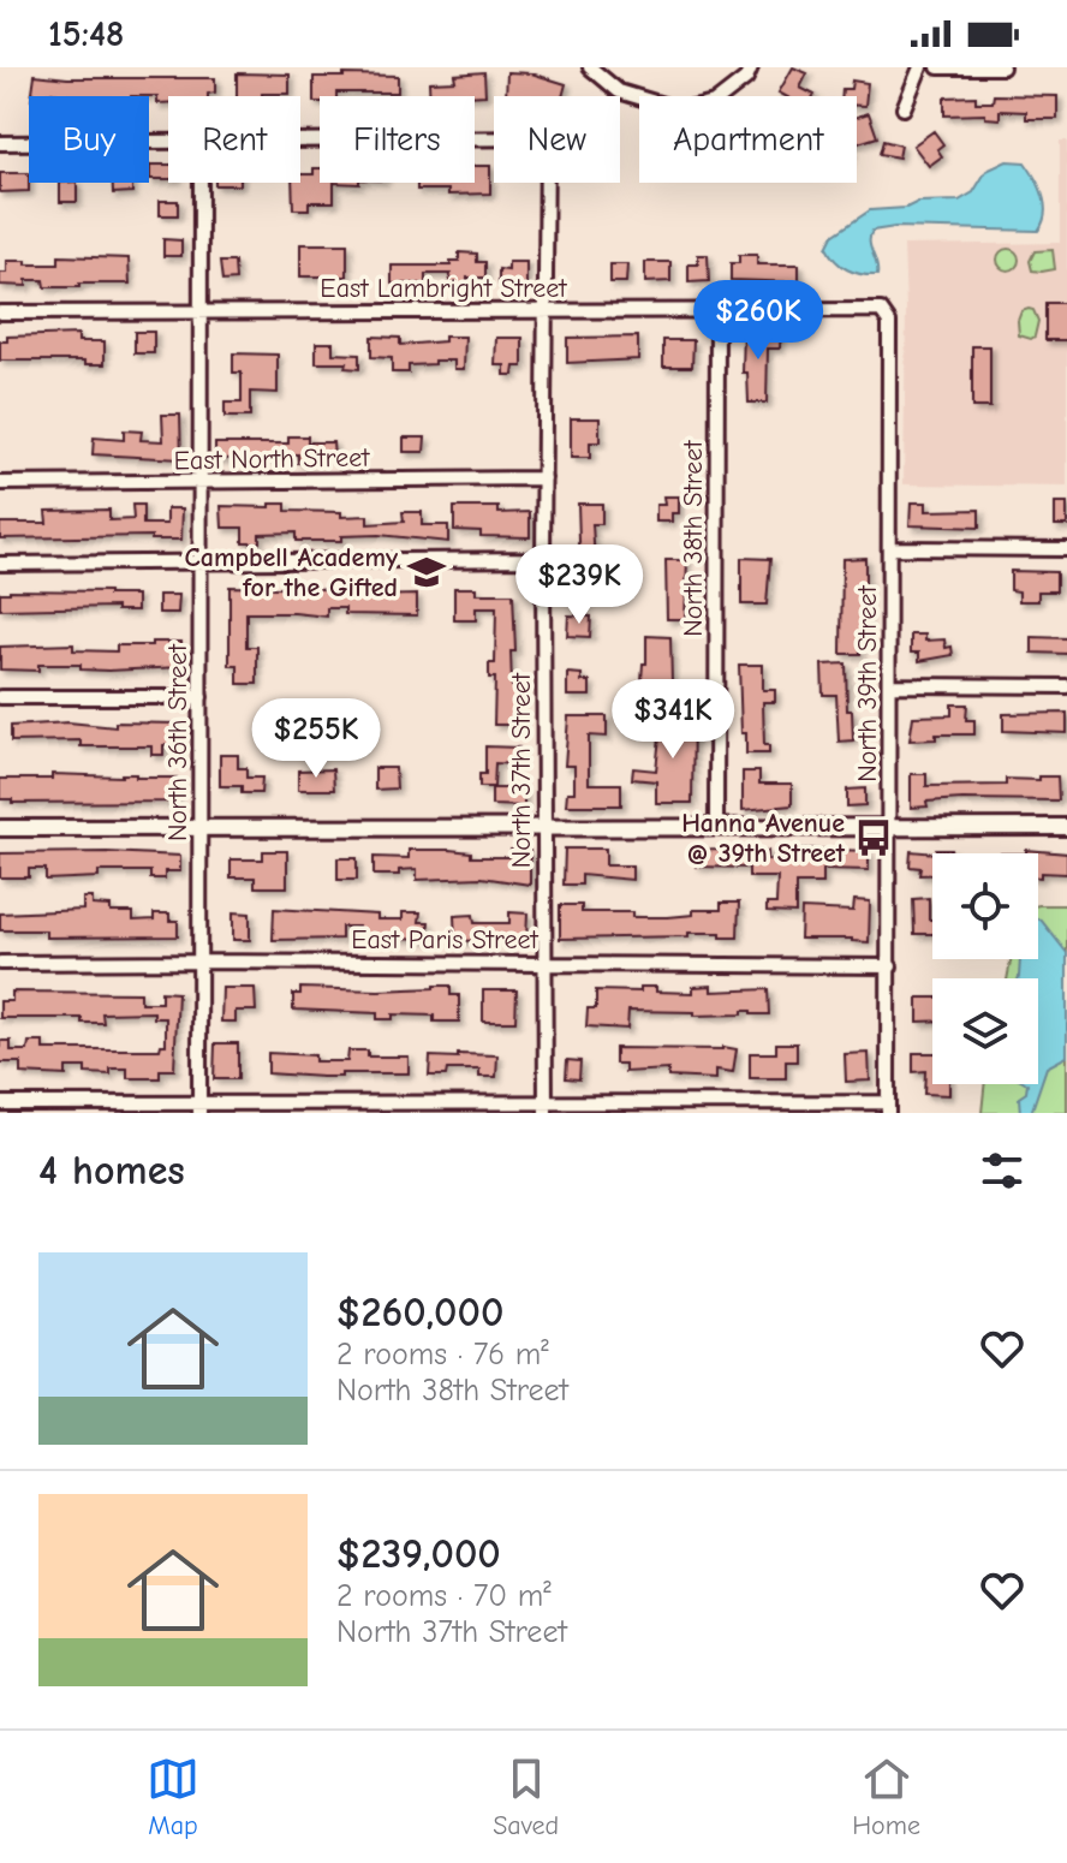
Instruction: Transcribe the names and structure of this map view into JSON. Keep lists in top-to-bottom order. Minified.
{"streets":{"street":["East Lambright Street","East North Street","North 38th Street","North 39th Street","North 36th Street","North 37th Street","East Paris Street"]},"crossings":[["East Lambright Street","North 38th Street"],["East Lambright Street","North 39th Street"],["East Lambright Street","North 36th Street"],["East Lambright Street","North 37th Street"],["East North Street","North 36th Street"],["East North Street","North 37th Street"],["North 39th Street","East Paris Street"],["North 36th Street","East Paris Street"],["North 37th Street","East Paris Street"]],"places":{"school or university":["Campbell Academy for the Gifted"],"bus stop":["Hanna Avenue @ 39th Street"]},"page":{"status":"15:48","chip":["Buy","Rent","Filters","New","Apartment"],"price":["$260K","$239K","$341K","$255K"],"heading":"4 homes","list":[{"name":"$260,000","note":"2 rooms · 76 m² · North 38th Street"},{"name":"$239,000","note":"2 rooms · 70 m² · North 37th Street"}],"tabs":["Map","Saved","Home"]}}
